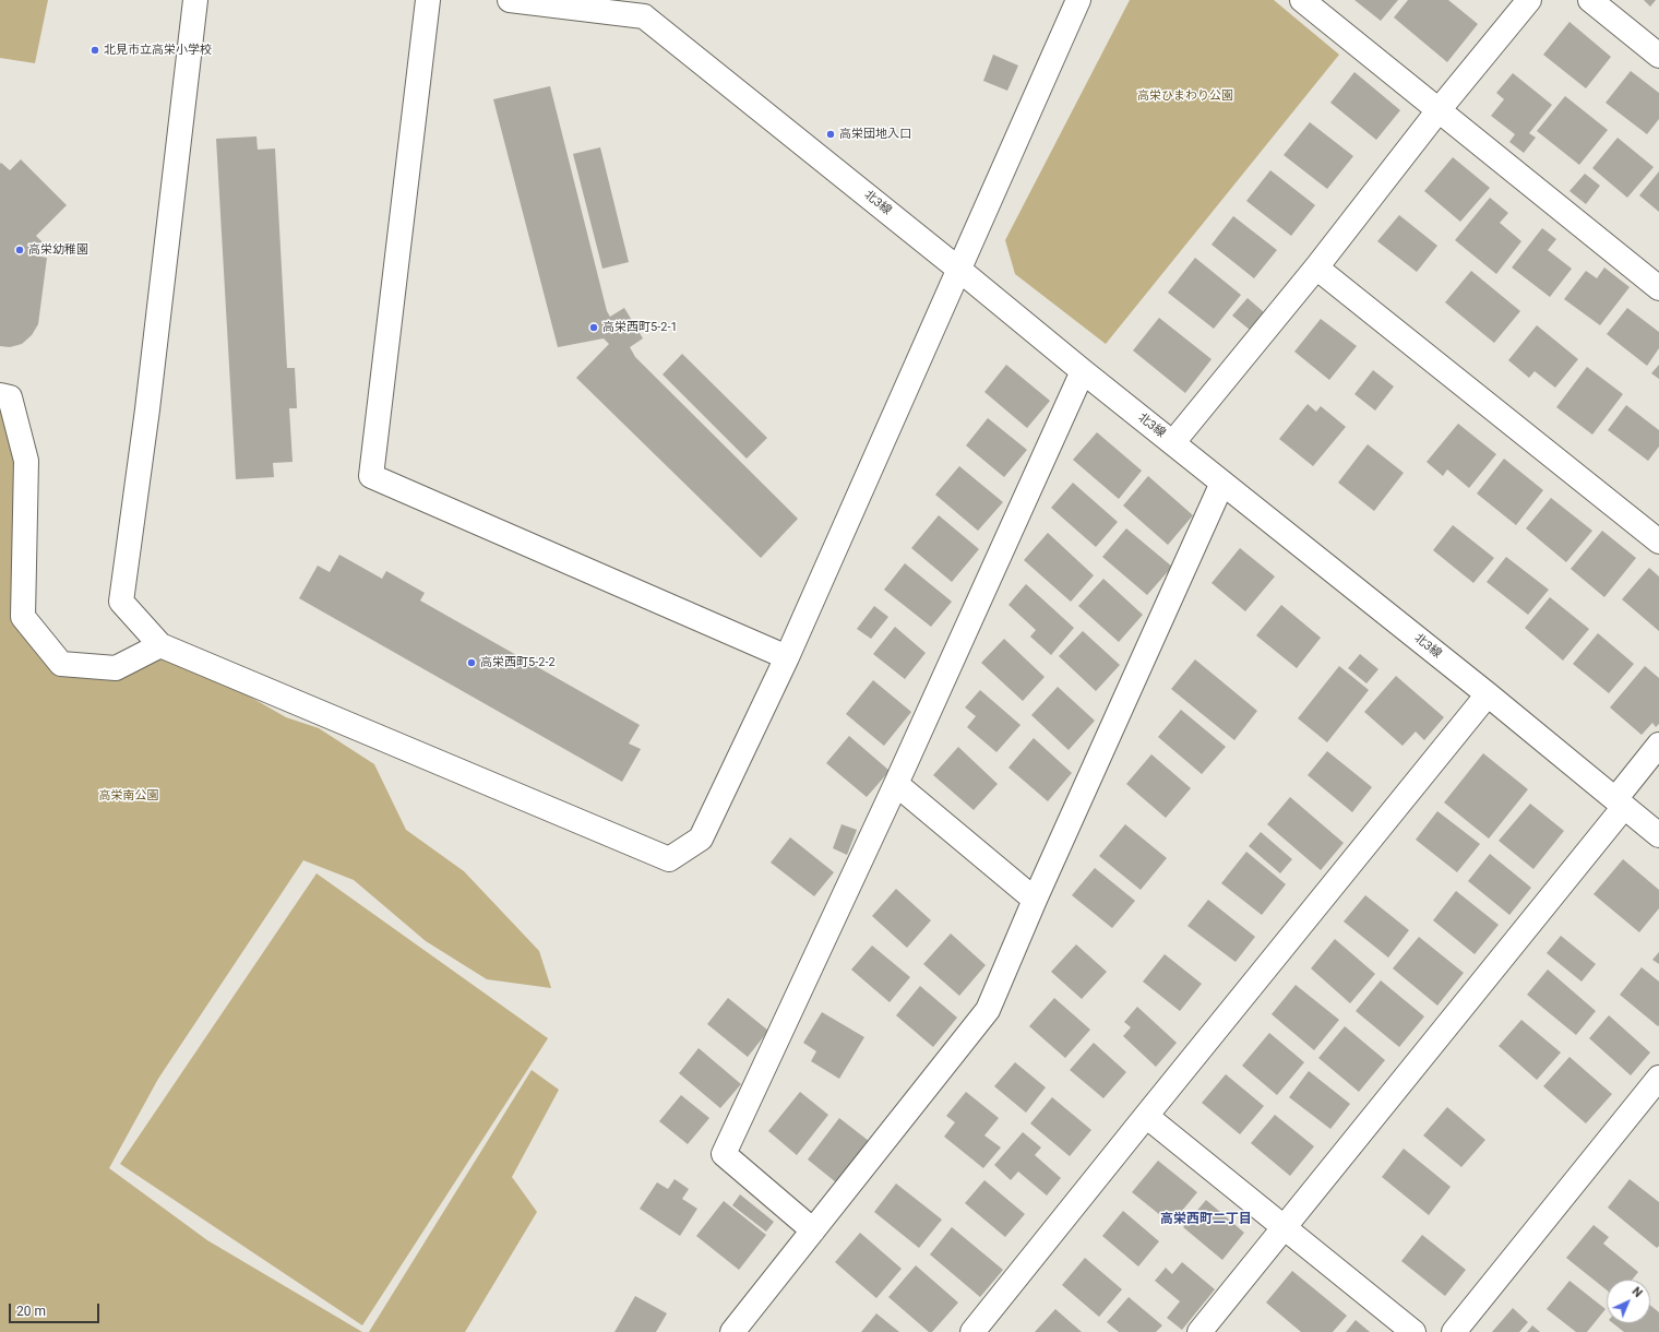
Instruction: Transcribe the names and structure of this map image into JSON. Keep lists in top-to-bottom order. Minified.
{"streets":{"street":["北3線"]},"districts":["高栄西町二丁目"],"parks":["高栄ひまわり公園","高栄南公園"],"places":["北見市立高栄小学校","高栄団地入口","高栄幼稚園","高栄西町5-2-1","高栄西町5-2-2"],"scale_bar":"20 m","north":"top right"}
